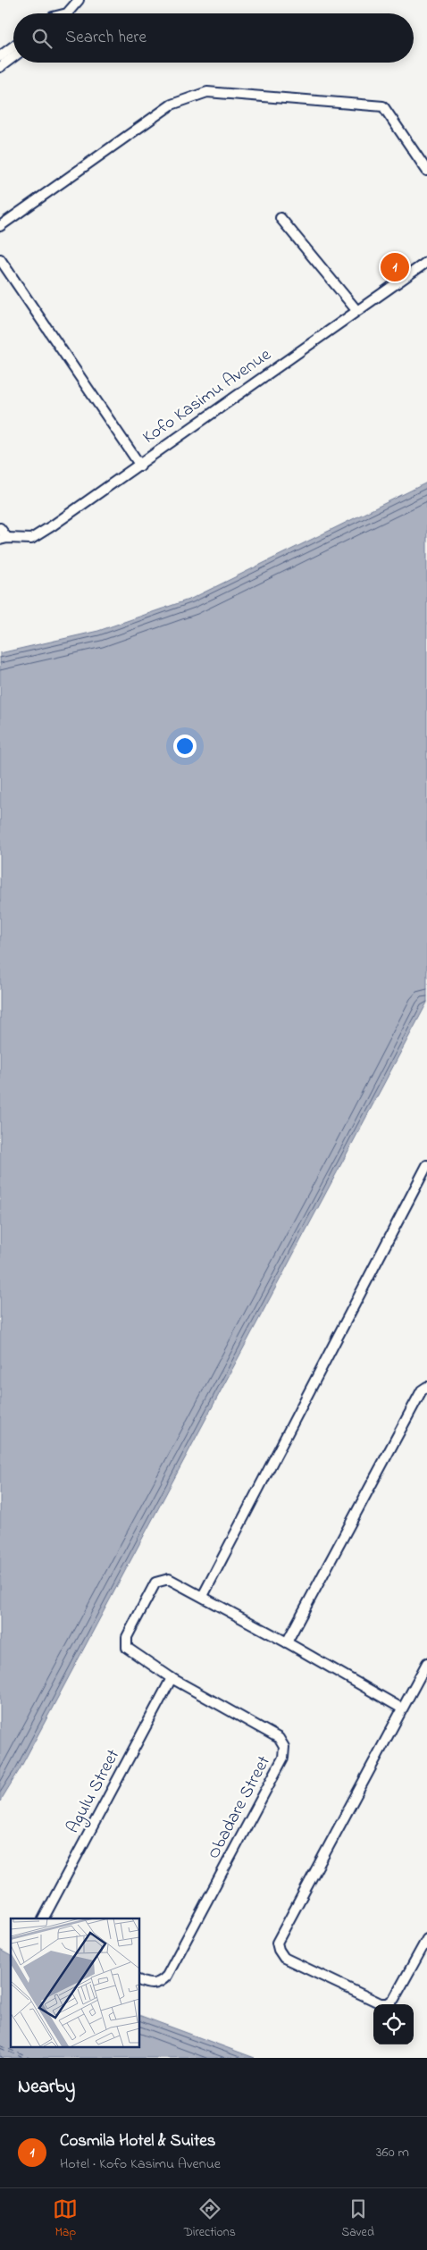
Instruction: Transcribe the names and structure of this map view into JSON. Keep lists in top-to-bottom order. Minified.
{"streets":{"street":["Kofo Kasimu Avenue","Agulu Street","Obadare Street"]},"crossings":[["Agulu Street","Obadare Street"]],"page":{"search":"Search here","pins":"1","heading":"Nearby","list":[{"mark":"1","name":"Cosmila Hotel & Suites","note":"Hotel · Kofo Kasimu Avenue","value":"360 m"}],"nav":["Map","Directions","Saved"]}}
